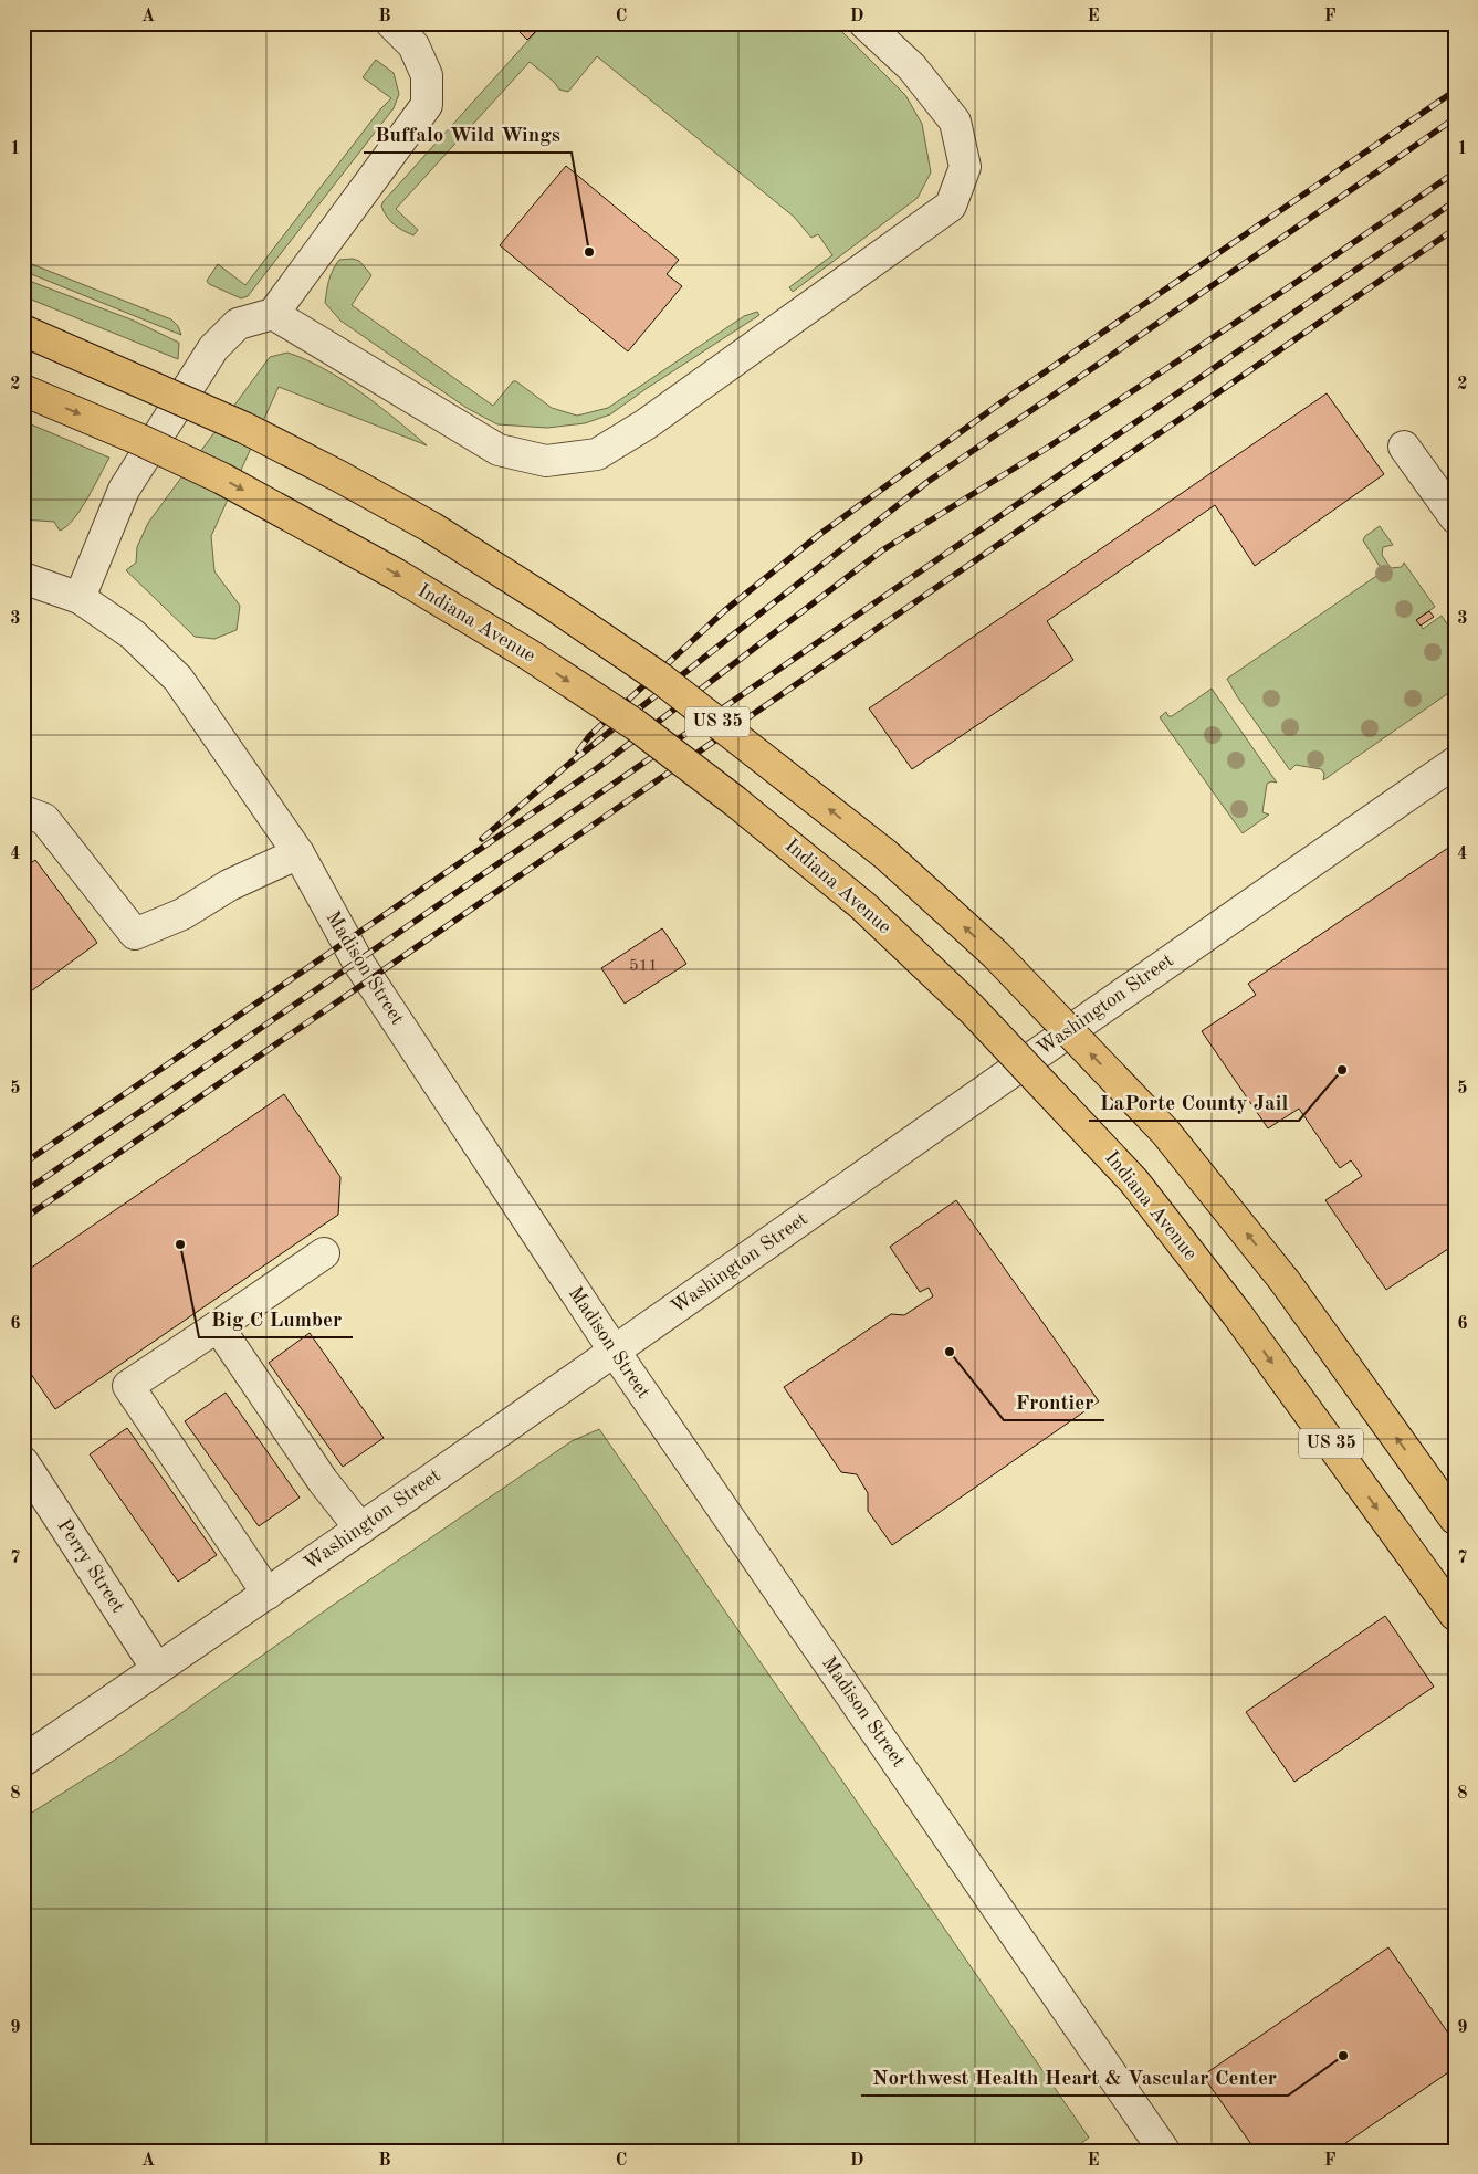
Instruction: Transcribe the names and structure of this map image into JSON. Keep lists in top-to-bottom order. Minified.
{"streets":{"main road":["Indiana Avenue","US 35"],"street":["Madison Street","Washington Street","Perry Street"]},"crossings":[["Madison Street","Washington Street"],["Washington Street","Perry Street"]],"places":["Buffalo Wild Wings","LaPorte County Jail","Big C Lumber","Frontier","Northwest Health Heart & Vascular Center"],"house_numbers":["511"],"grid":{"columns":["A","B","C","D","E","F"],"rows":["1","2","3","4","5","6","7","8","9"]}}
